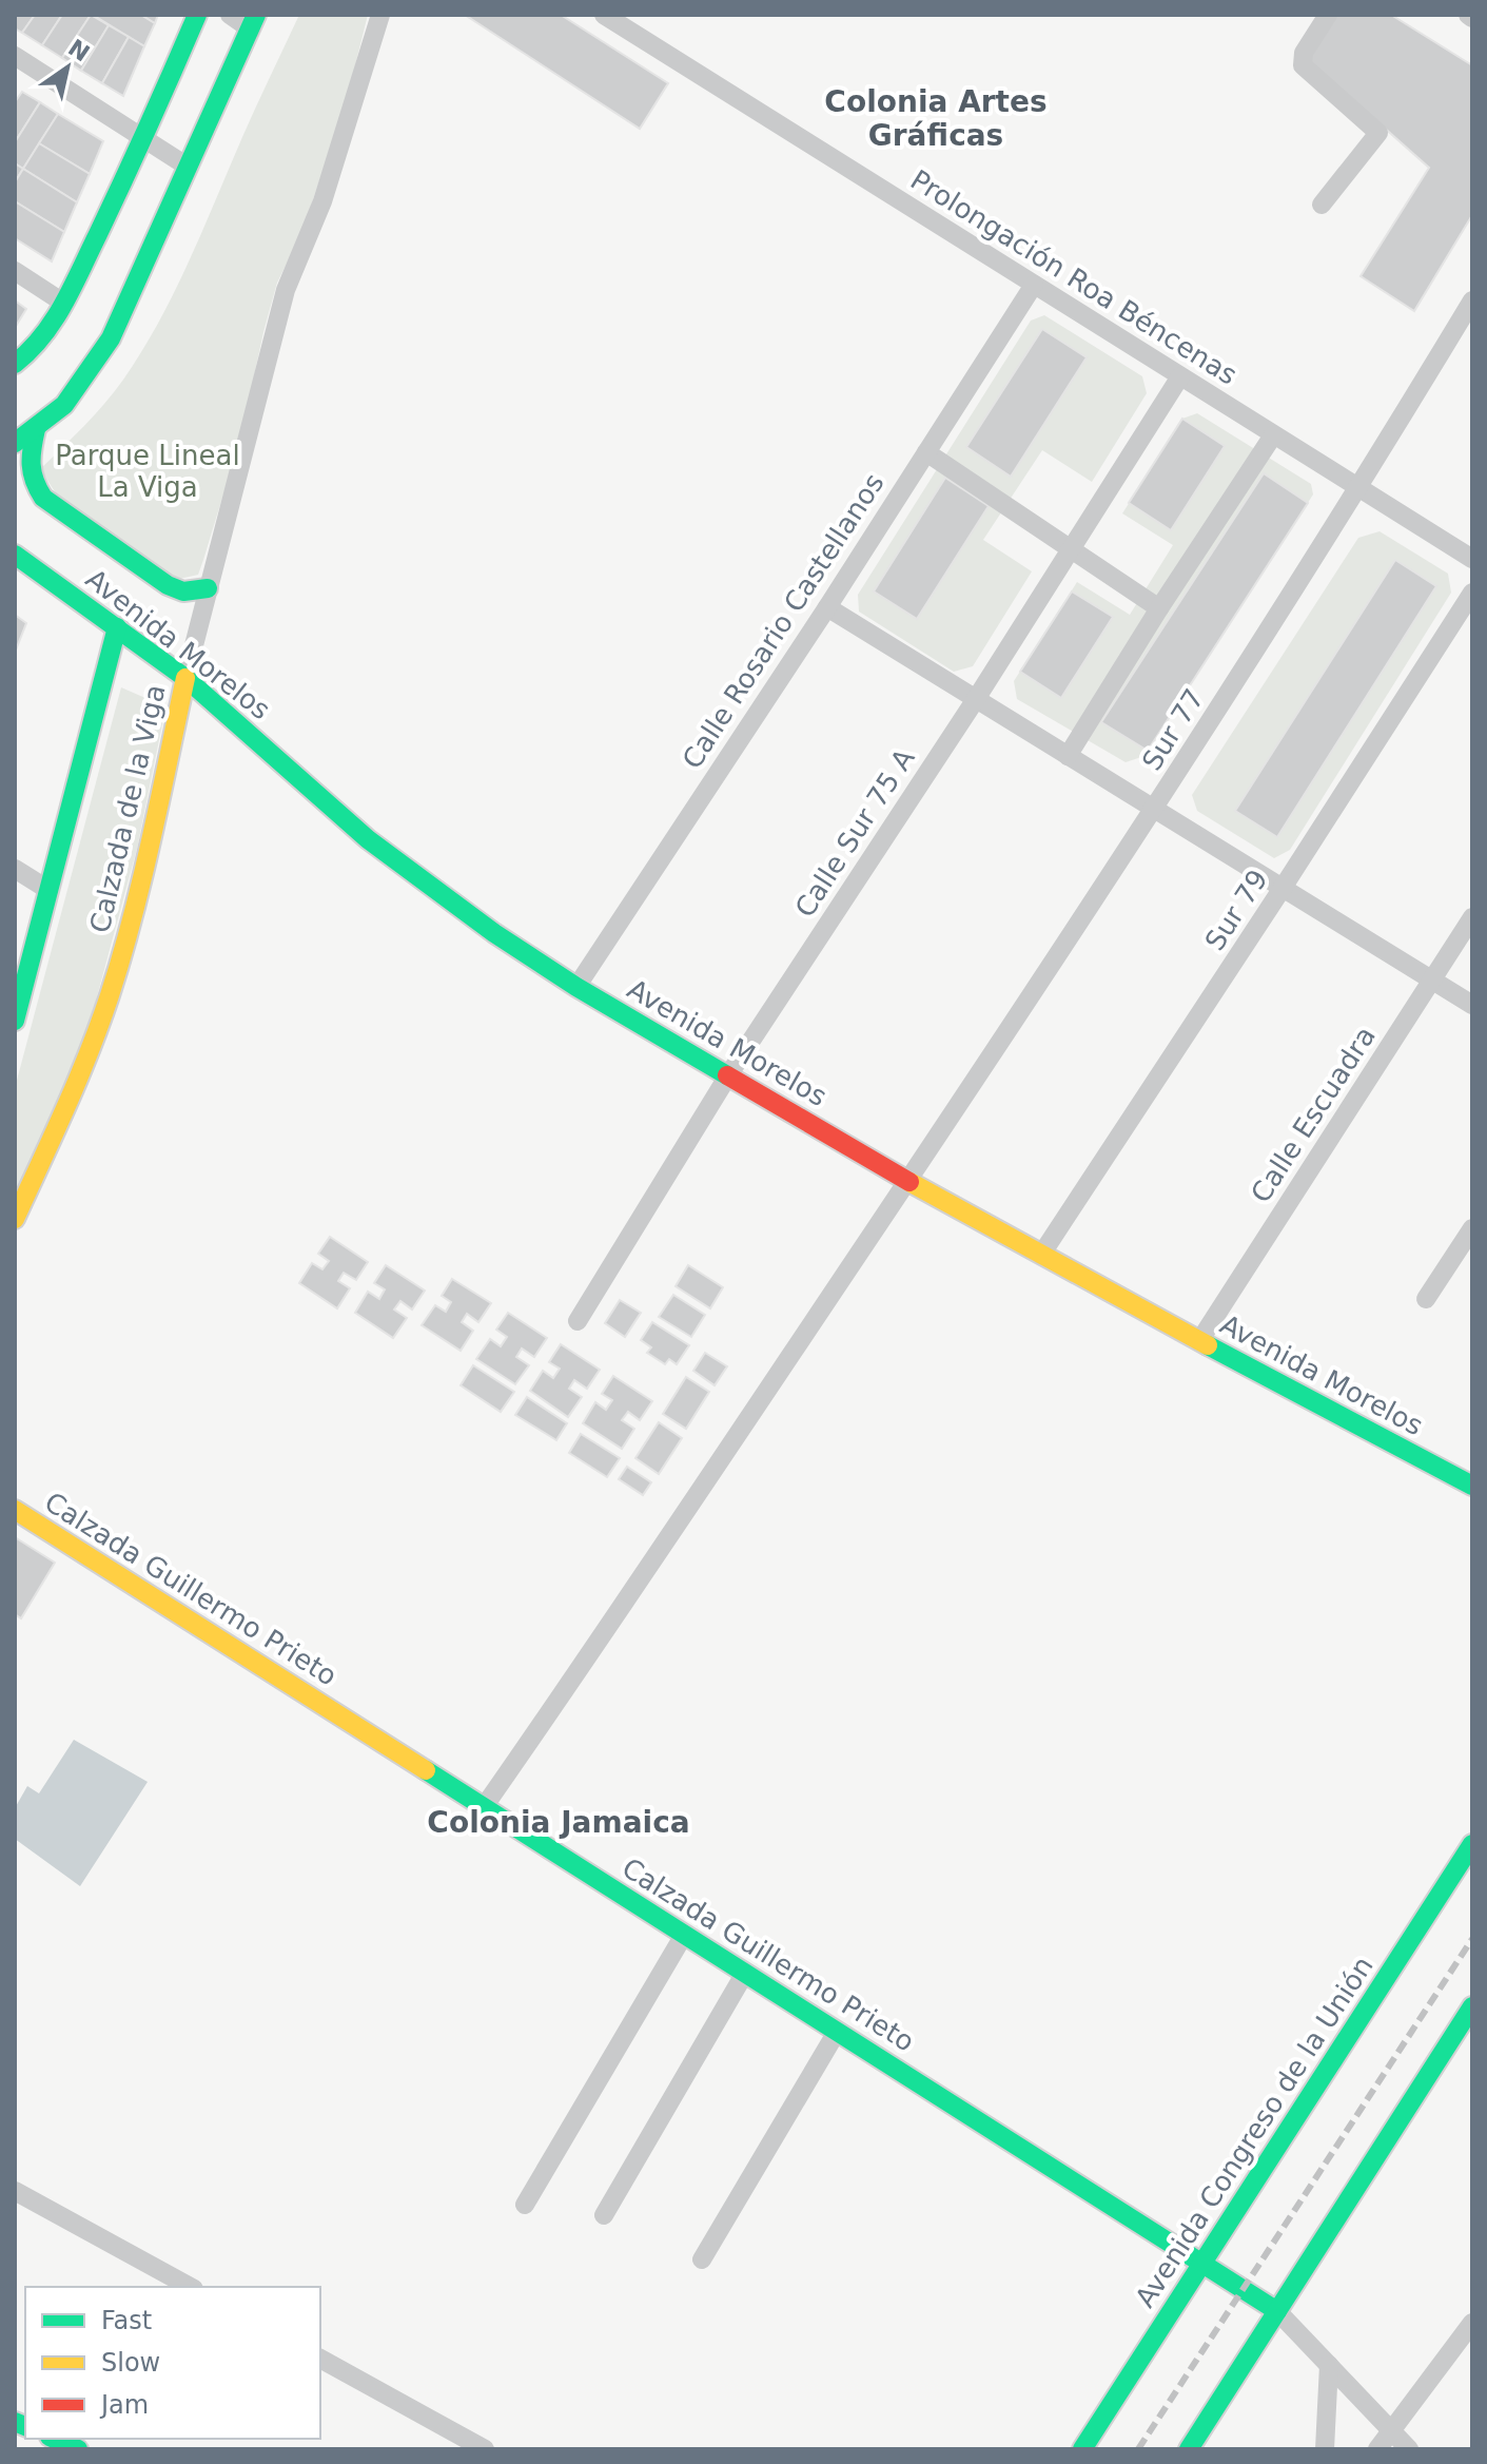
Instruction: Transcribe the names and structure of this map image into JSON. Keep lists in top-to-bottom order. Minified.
{"streets":{"main road":["Avenida Morelos","Calzada de la Viga","Calzada Guillermo Prieto","Avenida Congreso de la Unión"],"street":["Prolongación Roa Béncenas","Calle Rosario Castellanos","Sur 77","Calle Sur 75 A","Sur 79","Calle Escuadra"]},"crossings":[["Prolongación Roa Béncenas","Calle Rosario Castellanos"],["Prolongación Roa Béncenas","Sur 77"],["Prolongación Roa Béncenas","Calle Sur 75 A"],["Calle Rosario Castellanos","Avenida Morelos"],["Avenida Morelos","Sur 77"],["Avenida Morelos","Calzada de la Viga"],["Avenida Morelos","Calle Sur 75 A"],["Avenida Morelos","Sur 79"],["Avenida Morelos","Calle Escuadra"],["Sur 77","Calzada Guillermo Prieto"],["Calzada Guillermo Prieto","Avenida Congreso de la Unión"]],"districts":["Colonia Artes Gráficas","Colonia Jamaica"],"parks":["Parque Lineal La Viga"],"legend":["Fast","Slow","Jam"],"north":"top right"}
